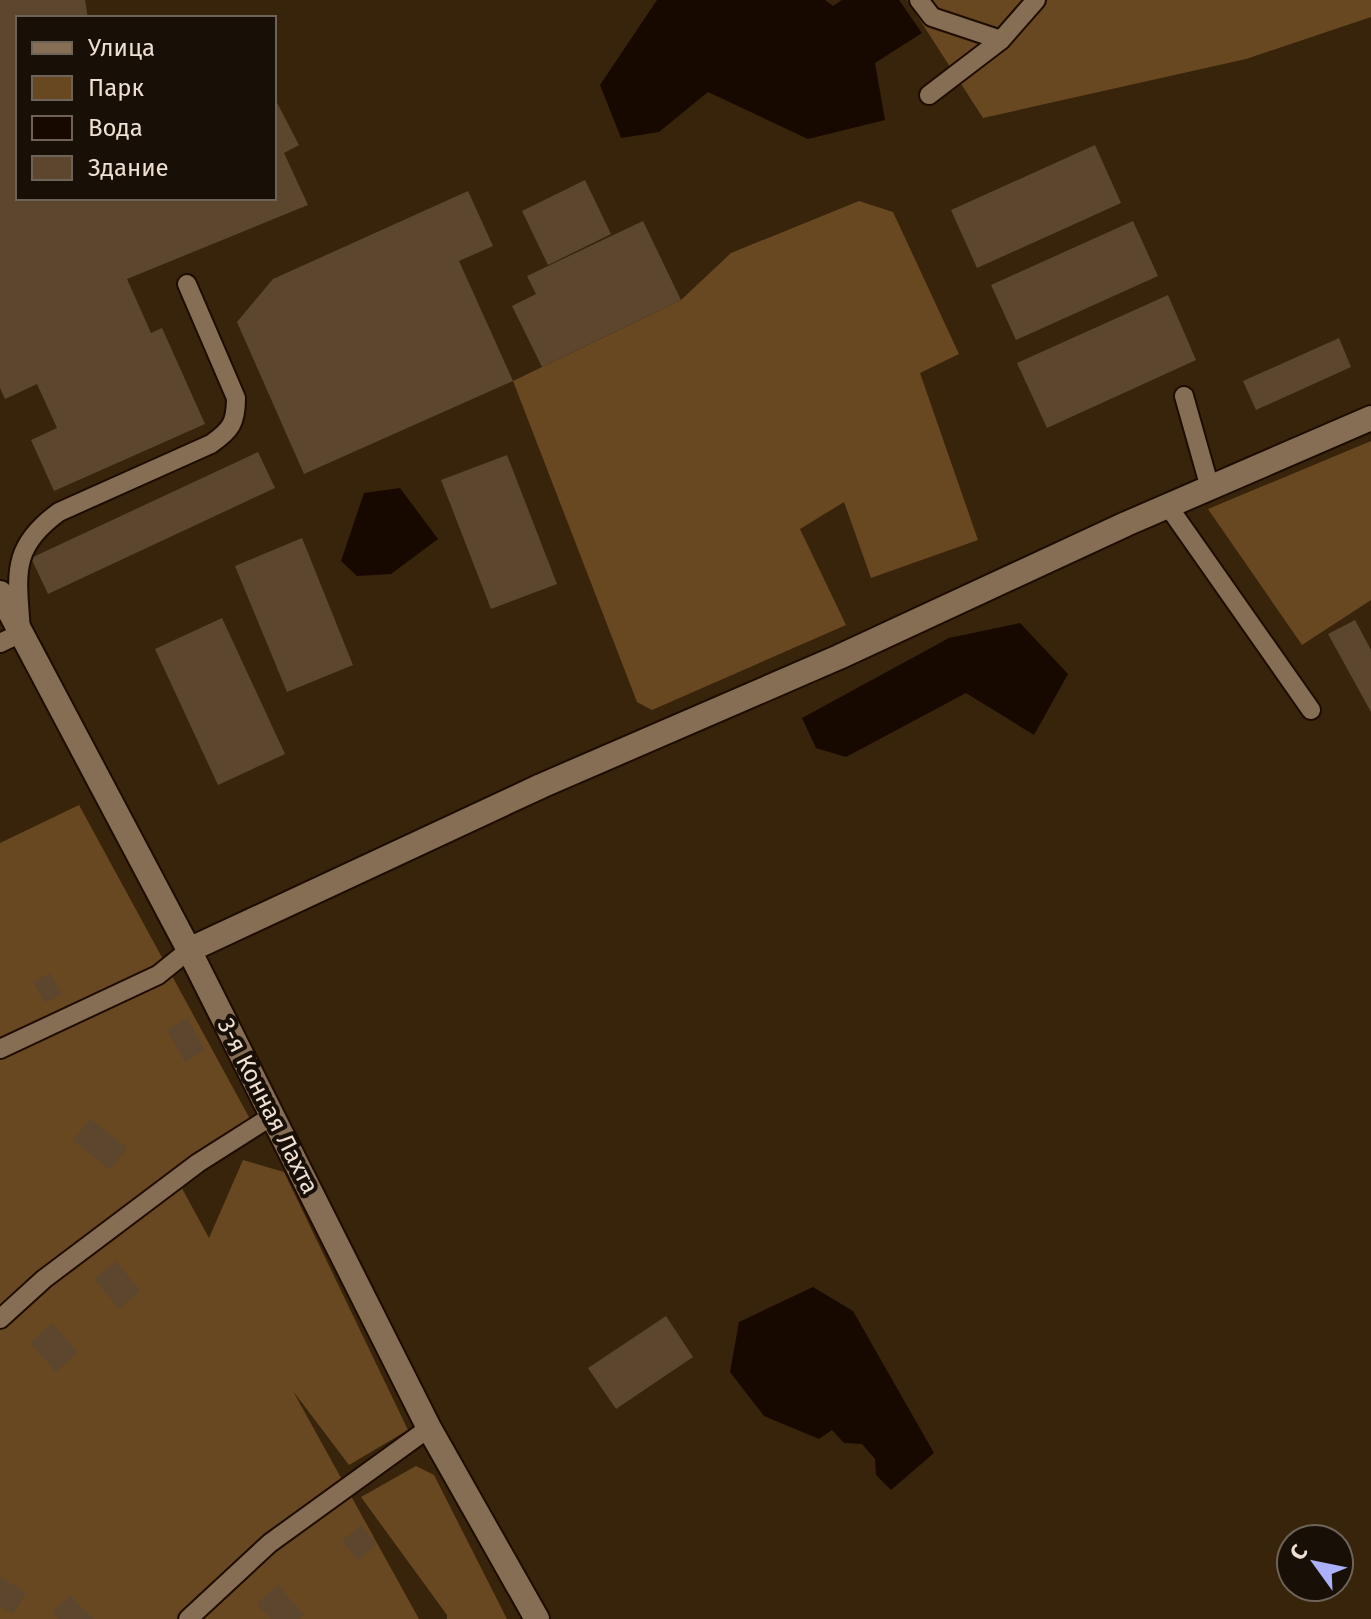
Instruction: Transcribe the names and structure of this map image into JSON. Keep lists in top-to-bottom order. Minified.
{"streets":{"street":["3-я Конная Лахта"]},"legend":["Улица","Парк","Вода","Здание"],"north":"top left"}
